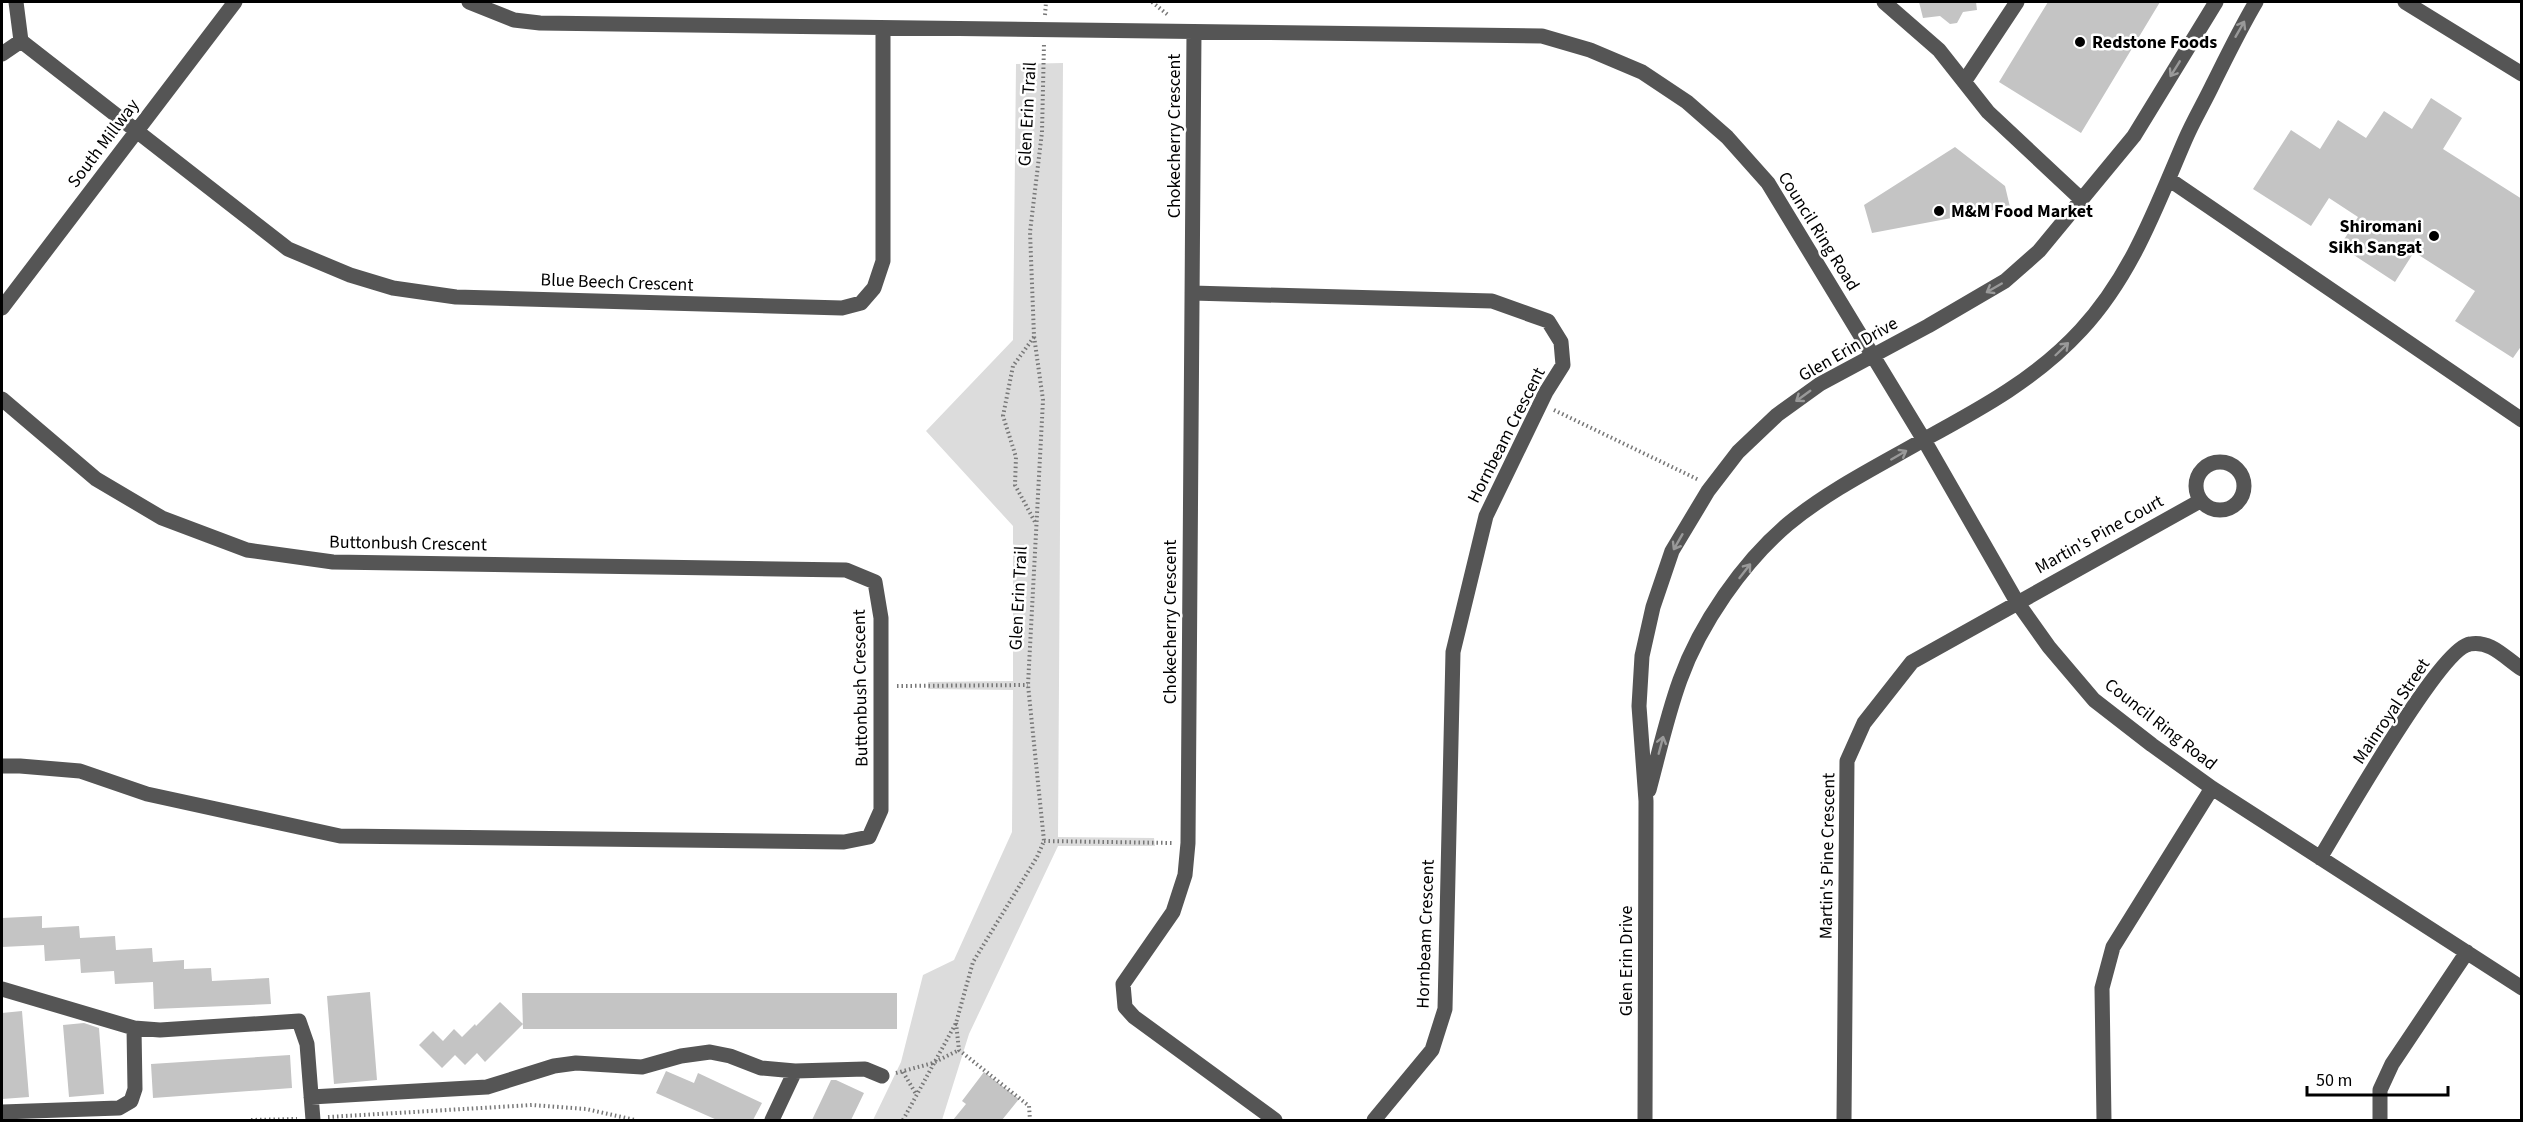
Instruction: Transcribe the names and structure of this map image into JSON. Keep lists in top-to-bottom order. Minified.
{"streets":{"street":["Chokecherry Crescent","South Millway","Council Ring Road","Blue Beech Crescent","Glen Erin Drive","Hornbeam Crescent","Martin's Pine Court","Buttonbush Crescent","Mainroyal Street","Martin's Pine Crescent"],"path":["Glen Erin Trail"]},"crossings":[["Chokecherry Crescent","Council Ring Road"],["Chokecherry Crescent","Hornbeam Crescent"],["South Millway","Blue Beech Crescent"],["Council Ring Road","Blue Beech Crescent"],["Council Ring Road","Glen Erin Drive"],["Council Ring Road","Martin's Pine Court"],["Council Ring Road","Mainroyal Street"],["Council Ring Road","Martin's Pine Crescent"],["Martin's Pine Court","Martin's Pine Crescent"]],"places":["Redstone Foods","M&M Food Market","Shiromani Sikh Sangat"],"scale_bar":"50 m"}
